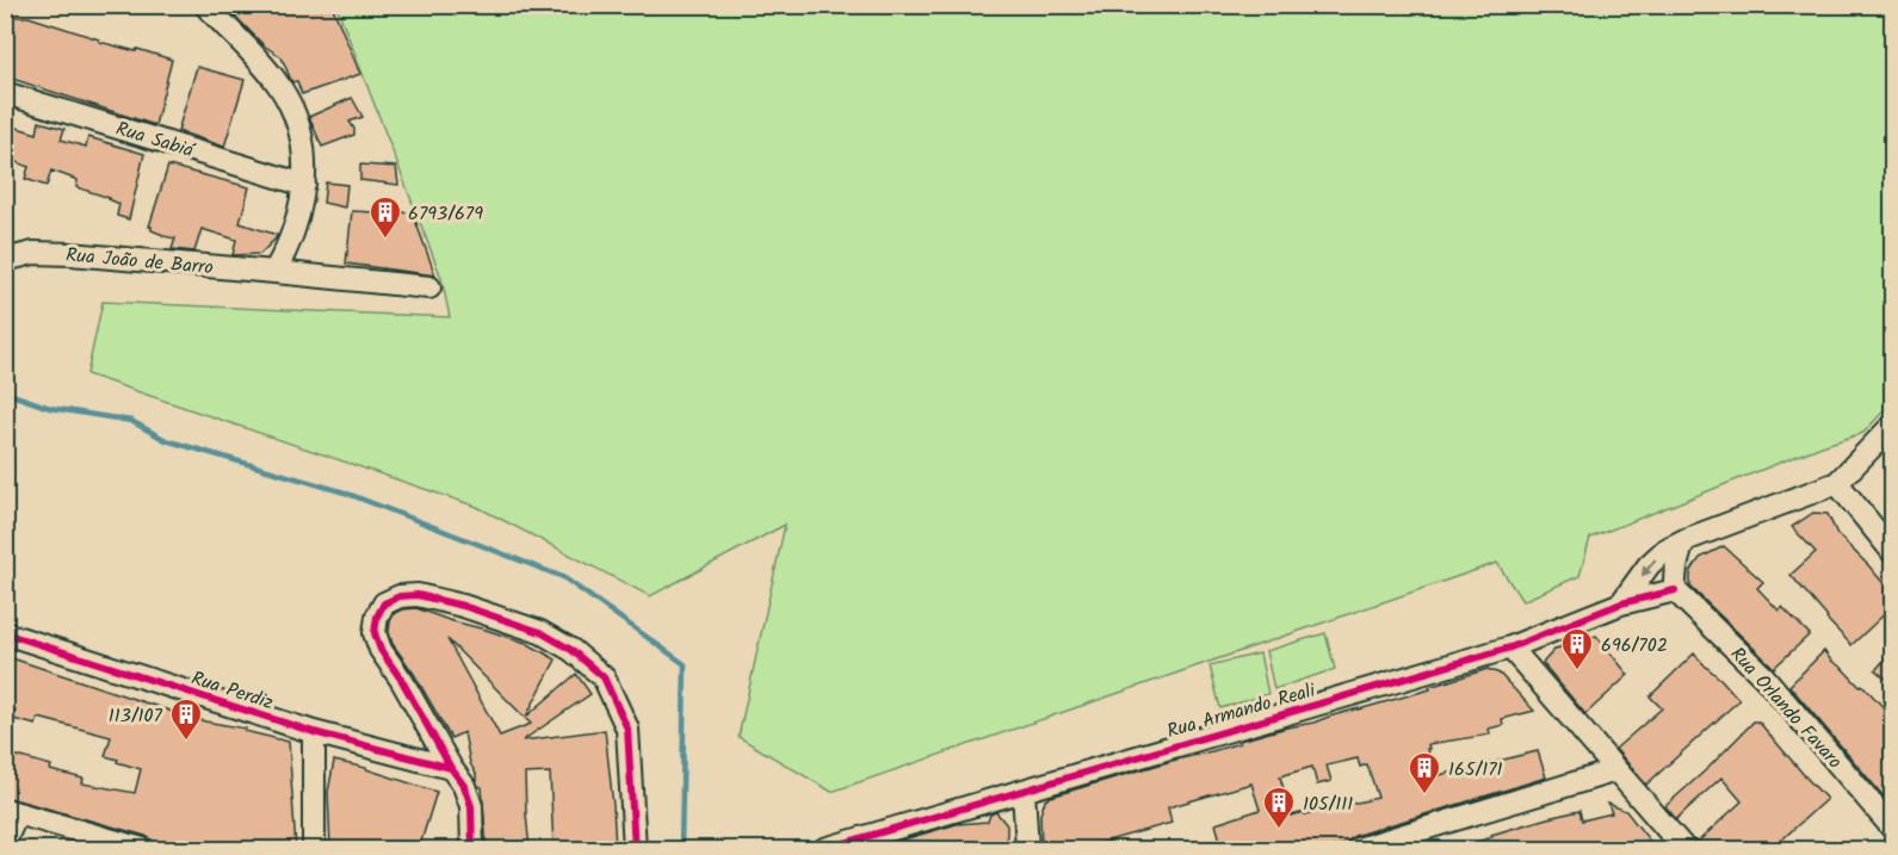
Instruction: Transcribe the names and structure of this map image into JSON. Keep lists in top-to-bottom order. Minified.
{"streets":{"street":["Rua Sabiá","Rua João de Barro","Rua Perdiz","Rua Orlando Favaro","Rua Armando Reali"]},"crossings":[["Rua Orlando Favaro","Rua Armando Reali"]],"places":{"building":["6793/679","696/702","113/107","165/171","105/111"]}}
